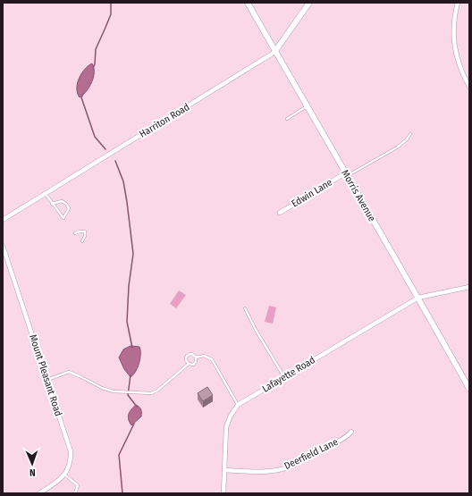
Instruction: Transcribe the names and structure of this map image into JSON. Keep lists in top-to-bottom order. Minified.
{"streets":{"street":["Harriton Road","Edwin Lane","Morris Avenue","Lafayette Road","Mount Pleasant Road","Deerfield Lane"]},"crossings":[["Harriton Road","Morris Avenue"],["Edwin Lane","Morris Avenue"],["Morris Avenue","Lafayette Road"],["Lafayette Road","Deerfield Lane"]],"north":"bottom"}
